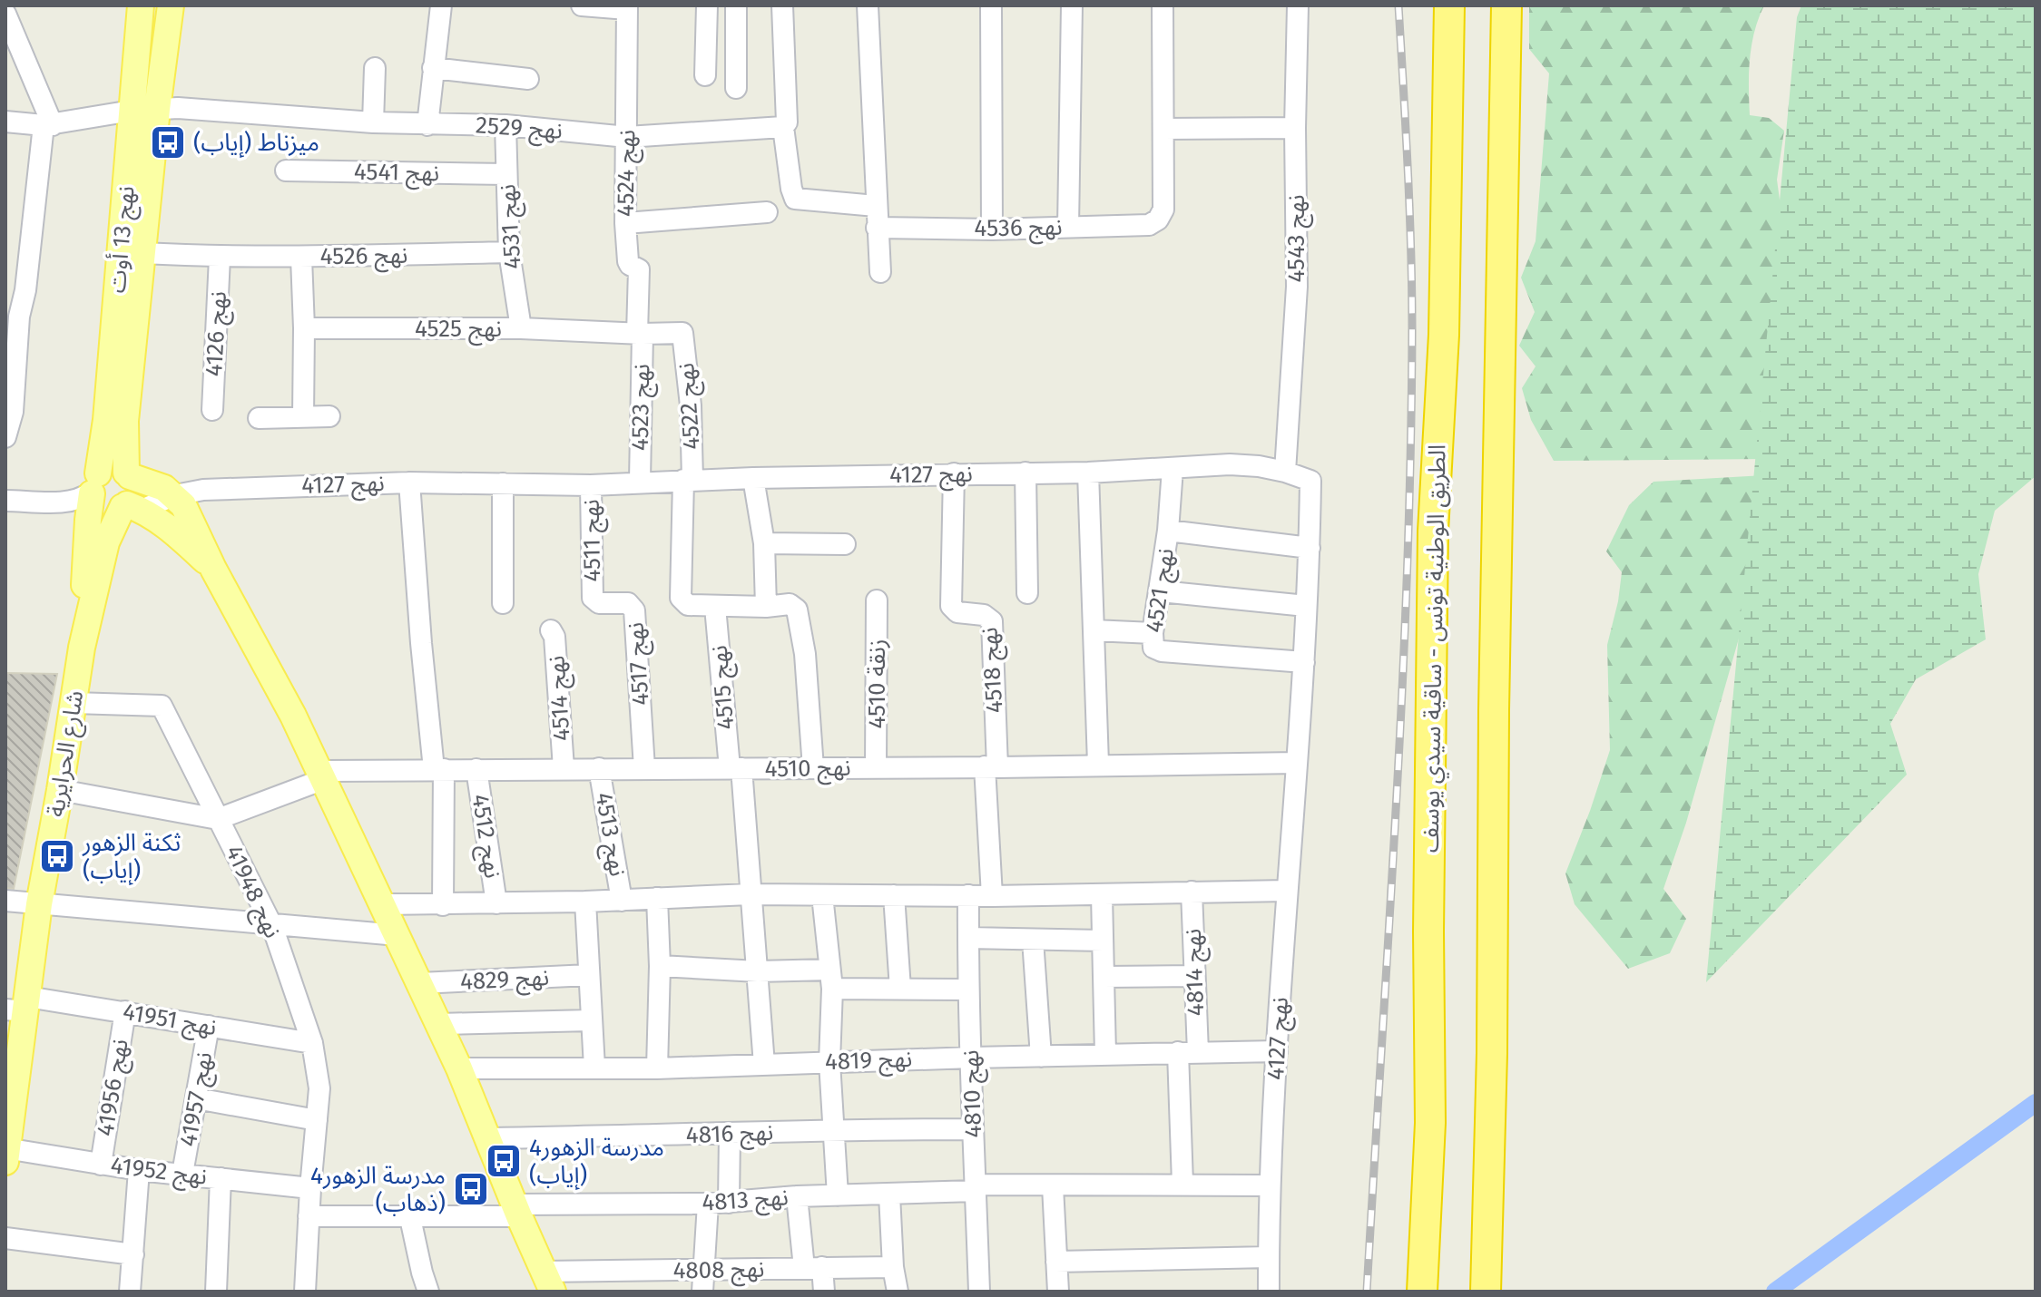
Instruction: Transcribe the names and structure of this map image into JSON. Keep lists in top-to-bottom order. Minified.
{"streets":{"highway":["الطريق الوطنية تونس - ساقية سيدي يوسف"],"main road":["نهج 13 أوت","شارع الحرايرية"],"street":["نهج 2529","نهج 4541","نهج 4524","نهج 4531","نهج 4536","نهج 4543","نهج 4526","نهج 4525","نهج 4126","نهج 4522","نهج 4523","نهج 4127","نهج 4511","نهج 4521","نهج 4517","نهج 4518","زنقة 4510","نهج 4515","نهج 4514","نهج 4510","نهج 4513","نهج 4512","نهج 41948","نهج 4814","نهج 4829","نهج 41951","نهج 4819","نهج 41956","نهج 4810","نهج 41957","نهج 4816","نهج 41952","نهج 4813","نهج 4808"]},"crossings":[["نهج 2529","نهج 4524"],["نهج 2529","نهج 4531"],["نهج 2529","نهج 13 أوت"],["نهج 4541","نهج 4531"],["نهج 4524","نهج 4525"],["نهج 4524","نهج 4523"],["نهج 4531","نهج 4526"],["نهج 4531","نهج 4525"],["نهج 4543","نهج 4127"],["نهج 13 أوت","نهج 4526"],["نهج 13 أوت","نهج 4127"],["نهج 13 أوت","شارع الحرايرية"],["نهج 4526","نهج 4126"],["نهج 4525","نهج 4522"],["نهج 4525","نهج 4523"],["نهج 4522","نهج 4127"],["نهج 4522","نهج 4515"],["نهج 4523","نهج 4127"],["نهج 4127","نهج 4511"],["نهج 4127","نهج 4521"],["نهج 4127","نهج 4518"],["نهج 4127","شارع الحرايرية"],["نهج 4127","نهج 4510"],["نهج 4127","نهج 4819"],["نهج 4127","نهج 4813"],["نهج 4511","نهج 4517"],["نهج 4517","نهج 4510"],["نهج 4518","نهج 4510"],["زنقة 4510","نهج 4510"],["نهج 4515","نهج 4510"],["نهج 4515","نهج 4819"],["نهج 4514","نهج 4510"],["شارع الحرايرية","نهج 41948"],["شارع الحرايرية","نهج 41951"],["شارع الحرايرية","نهج 41952"],["نهج 4510","نهج 4513"],["نهج 4510","نهج 4512"],["نهج 4510","نهج 41948"],["نهج 41948","نهج 41951"],["نهج 41948","نهج 41952"],["نهج 4814","نهج 4819"],["نهج 4814","نهج 4813"],["نهج 41951","نهج 41956"],["نهج 41951","نهج 41957"],["نهج 4819","نهج 4810"],["نهج 41956","نهج 41952"],["نهج 4810","نهج 4816"],["نهج 4810","نهج 4813"],["نهج 41957","نهج 41952"]],"places":{"bus stop":["ميزناط (إياب)","ثكنة الزهور (إياب)","مدرسة الزهور4 (إياب)","مدرسة الزهور4 (ذهاب)"]}}
